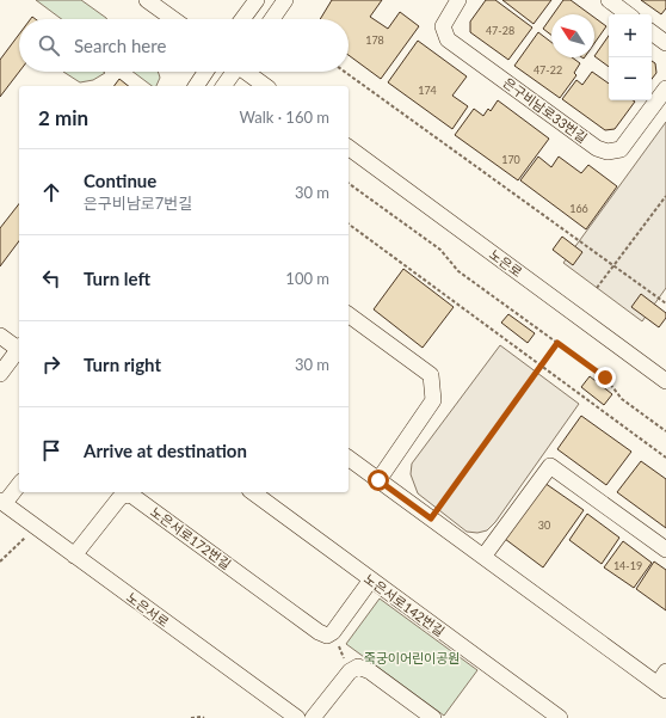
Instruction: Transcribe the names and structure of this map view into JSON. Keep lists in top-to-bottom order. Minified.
{"streets":{"street":["은구비남로33번길","노은로","노은서로172번길","노은서로142번길","노은서로"]},"crossings":[["노은서로172번길","노은서로"]],"parks":["죽궁이어린이공원"],"house_numbers":["47-28","178","47-22","174","170","166","30","14-19"],"north":"top left","page":{"map_buttons":["+","−"],"search":"Search here","heading":["2 min","Walk · 160 m"],"list":[["Continue","은구비남로7번길","30 m"],["Turn left","100 m"],["Turn right","30 m"],"Arrive at destination"]}}
